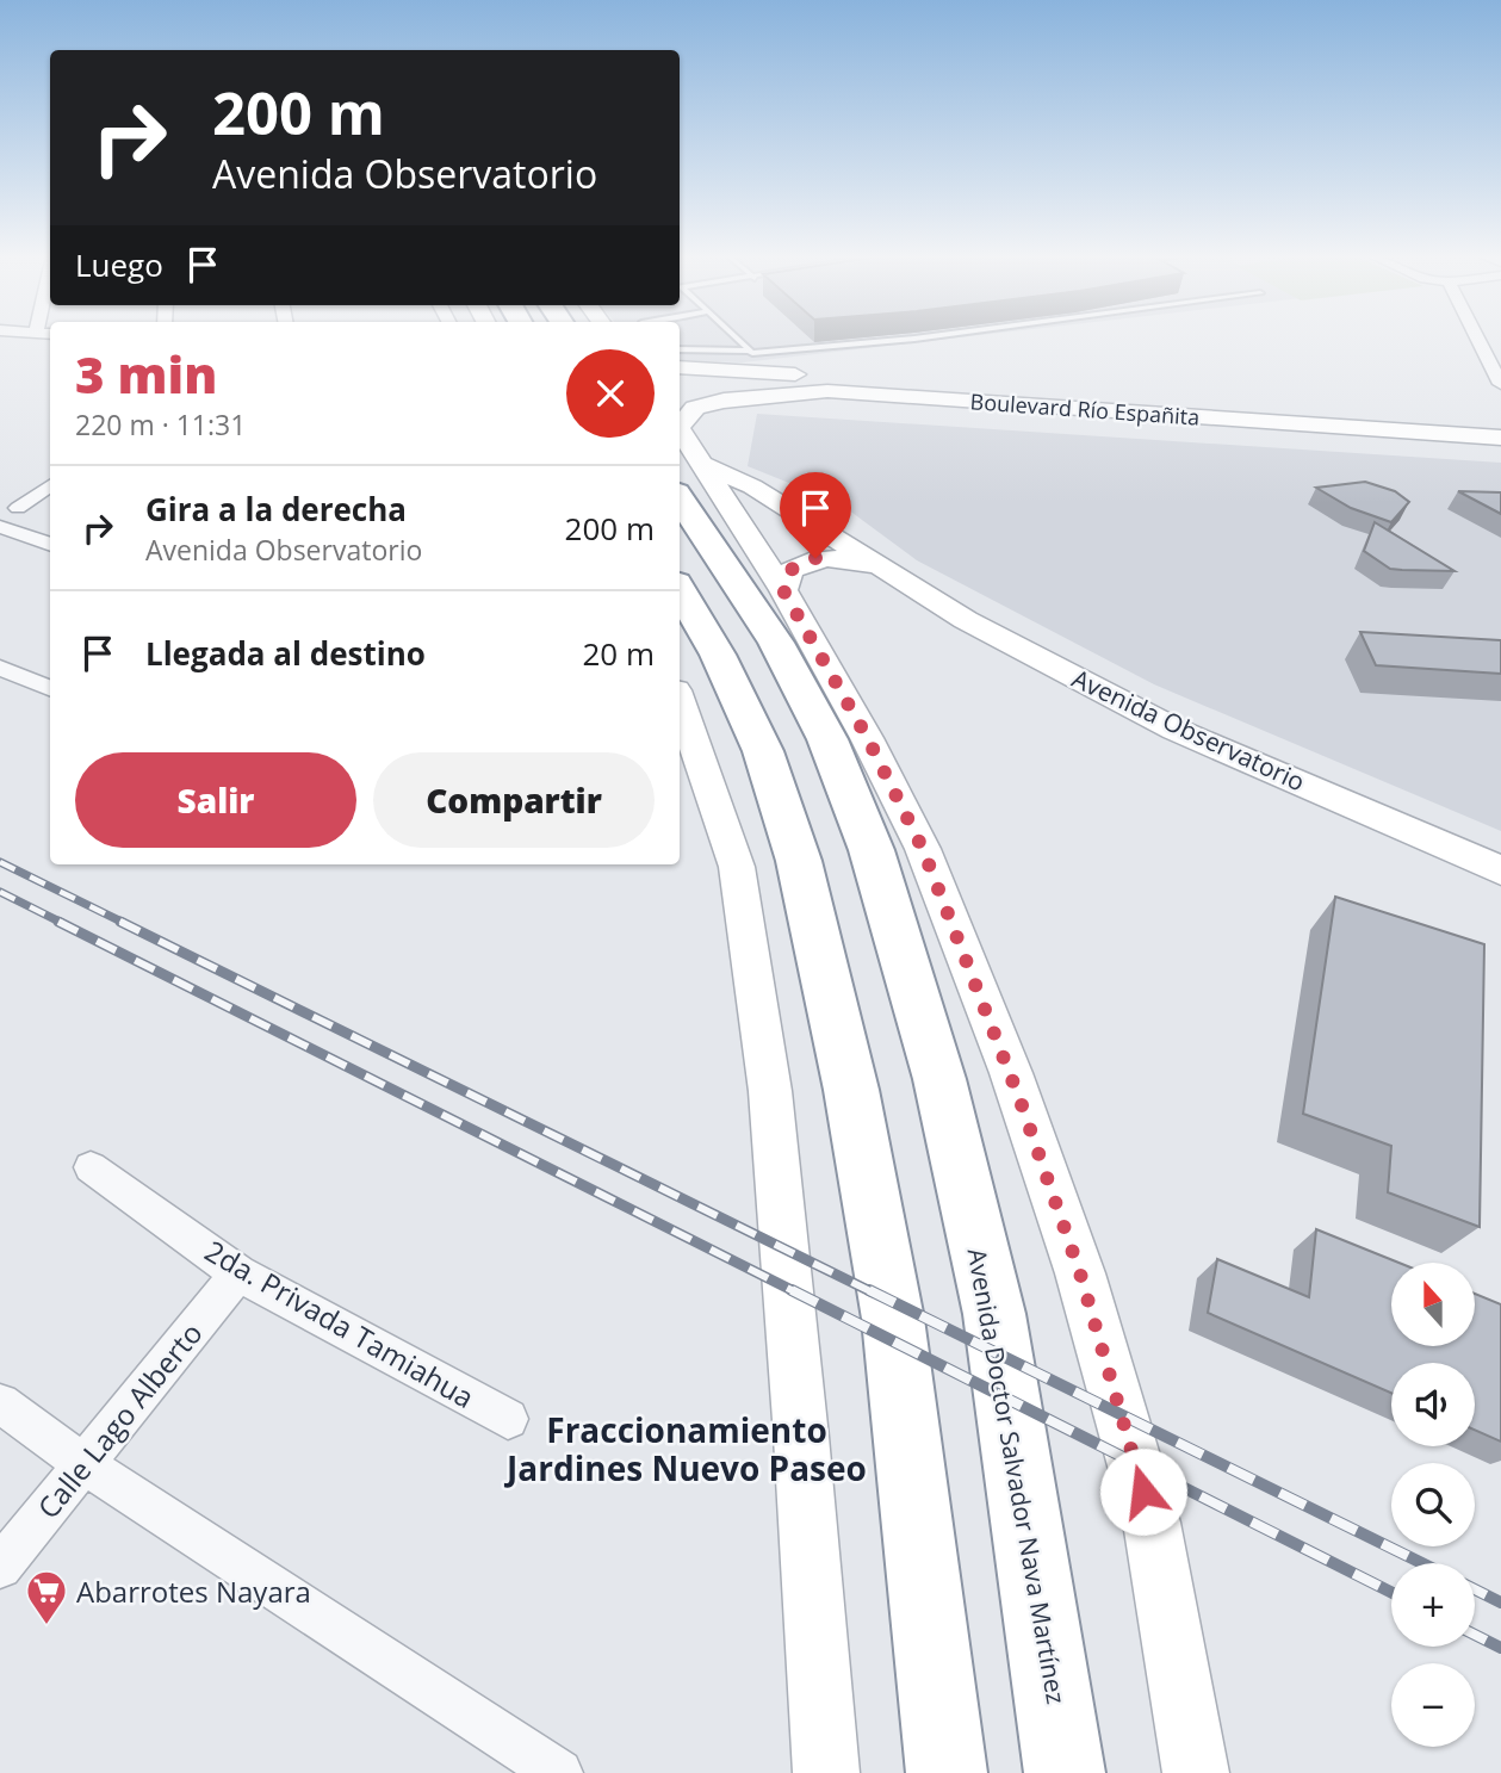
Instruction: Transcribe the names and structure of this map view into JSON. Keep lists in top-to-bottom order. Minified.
{"streets":{"highway":["Avenida Doctor Salvador Nava Martínez"],"main road":["Boulevard Río Españita","Avenida Observatorio"],"street":["2da. Privada Tamiahua","Calle Lago Alberto"]},"crossings":[["Avenida Observatorio","Avenida Doctor Salvador Nava Martínez"],["2da. Privada Tamiahua","Calle Lago Alberto"]],"districts":["Fraccionamiento Jardines Nuevo Paseo"],"places":{"supermarket":["Abarrotes Nayara"]},"north":"top","page":{"turn":["200 m","Avenida Observatorio"],"then":"Luego","heading":["3 min","220 m · 11:31"],"list":[{"name":"Gira a la derecha","note":"Avenida Observatorio","value":"200 m"},{"name":"Llegada al destino","value":"20 m"}],"buttons":["Salir","Compartir"],"map_buttons":["+","−"]}}
